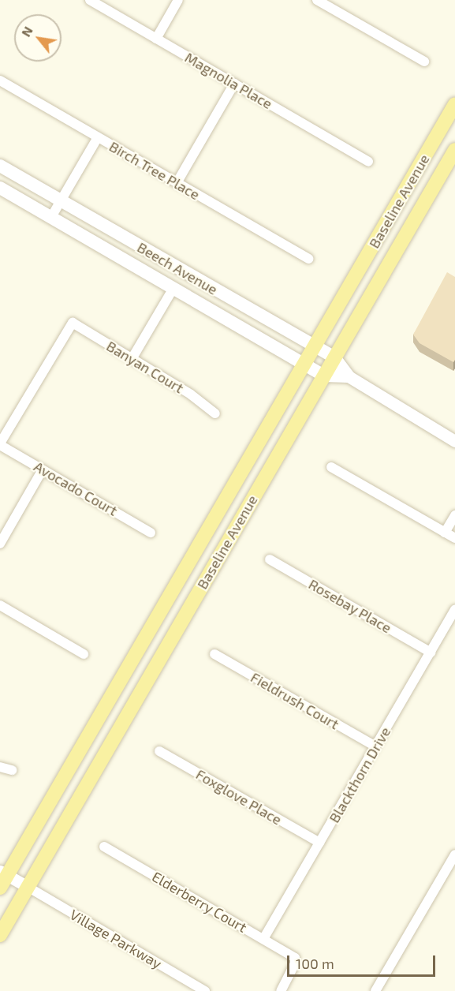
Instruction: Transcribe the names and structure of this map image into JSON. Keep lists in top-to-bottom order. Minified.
{"streets":{"main road":["Baseline Avenue","Beech Avenue"],"street":["Magnolia Place","Birch Tree Place","Banyan Court","Avocado Court","Rosebay Place","Fieldrush Court","Blackthorn Drive","Foxglove Place","Elderberry Court","Village Parkway"]},"crossings":[["Baseline Avenue","Beech Avenue"],["Baseline Avenue","Village Parkway"],["Banyan Court","Avocado Court"],["Rosebay Place","Blackthorn Drive"],["Fieldrush Court","Blackthorn Drive"],["Blackthorn Drive","Foxglove Place"],["Blackthorn Drive","Elderberry Court"]],"scale_bar":"100 m","north":"top left"}
